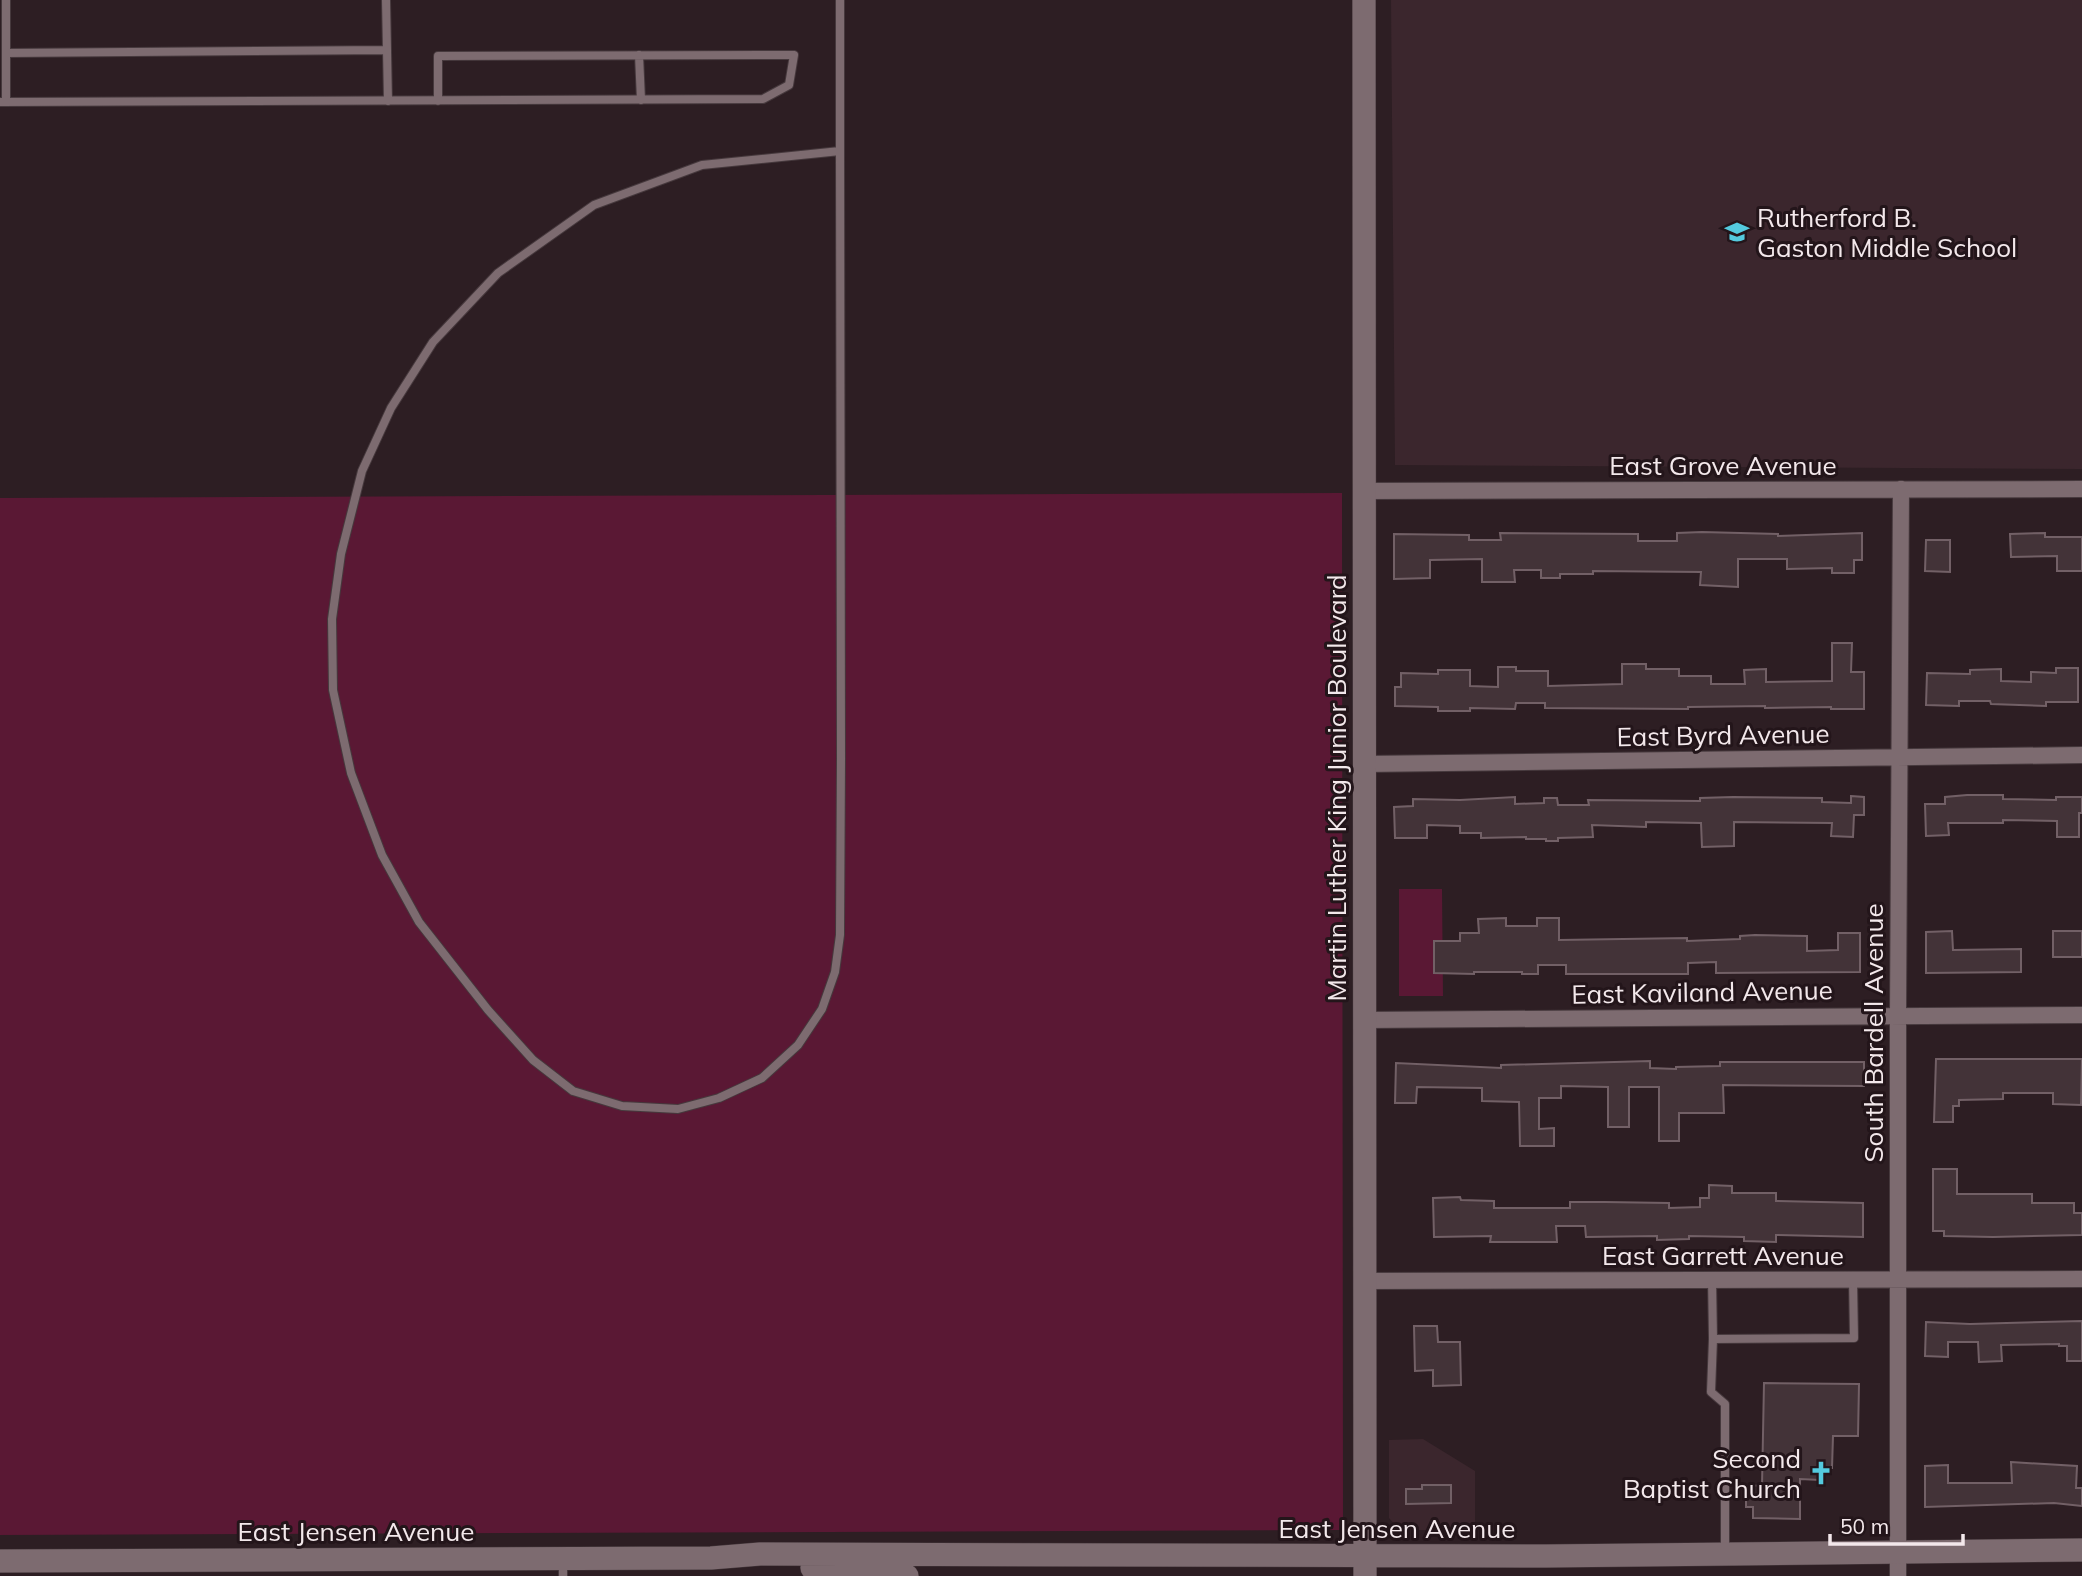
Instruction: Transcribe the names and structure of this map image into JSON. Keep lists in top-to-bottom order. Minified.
{"streets":{"street":["East Grove Avenue","East Byrd Avenue","Martin Luther King Junior Boulevard","East Kaviland Avenue","South Bardell Avenue","East Garrett Avenue","East Jensen Avenue"]},"crossings":[["East Grove Avenue","Martin Luther King Junior Boulevard"],["East Grove Avenue","South Bardell Avenue"],["East Byrd Avenue","Martin Luther King Junior Boulevard"],["East Byrd Avenue","South Bardell Avenue"],["Martin Luther King Junior Boulevard","East Kaviland Avenue"],["Martin Luther King Junior Boulevard","East Garrett Avenue"],["Martin Luther King Junior Boulevard","East Jensen Avenue"],["East Kaviland Avenue","South Bardell Avenue"],["South Bardell Avenue","East Garrett Avenue"],["South Bardell Avenue","East Jensen Avenue"]],"places":{"school or university":["Rutherford B. Gaston Middle School"],"church":["Second Baptist Church"]},"scale_bar":"50 m"}
